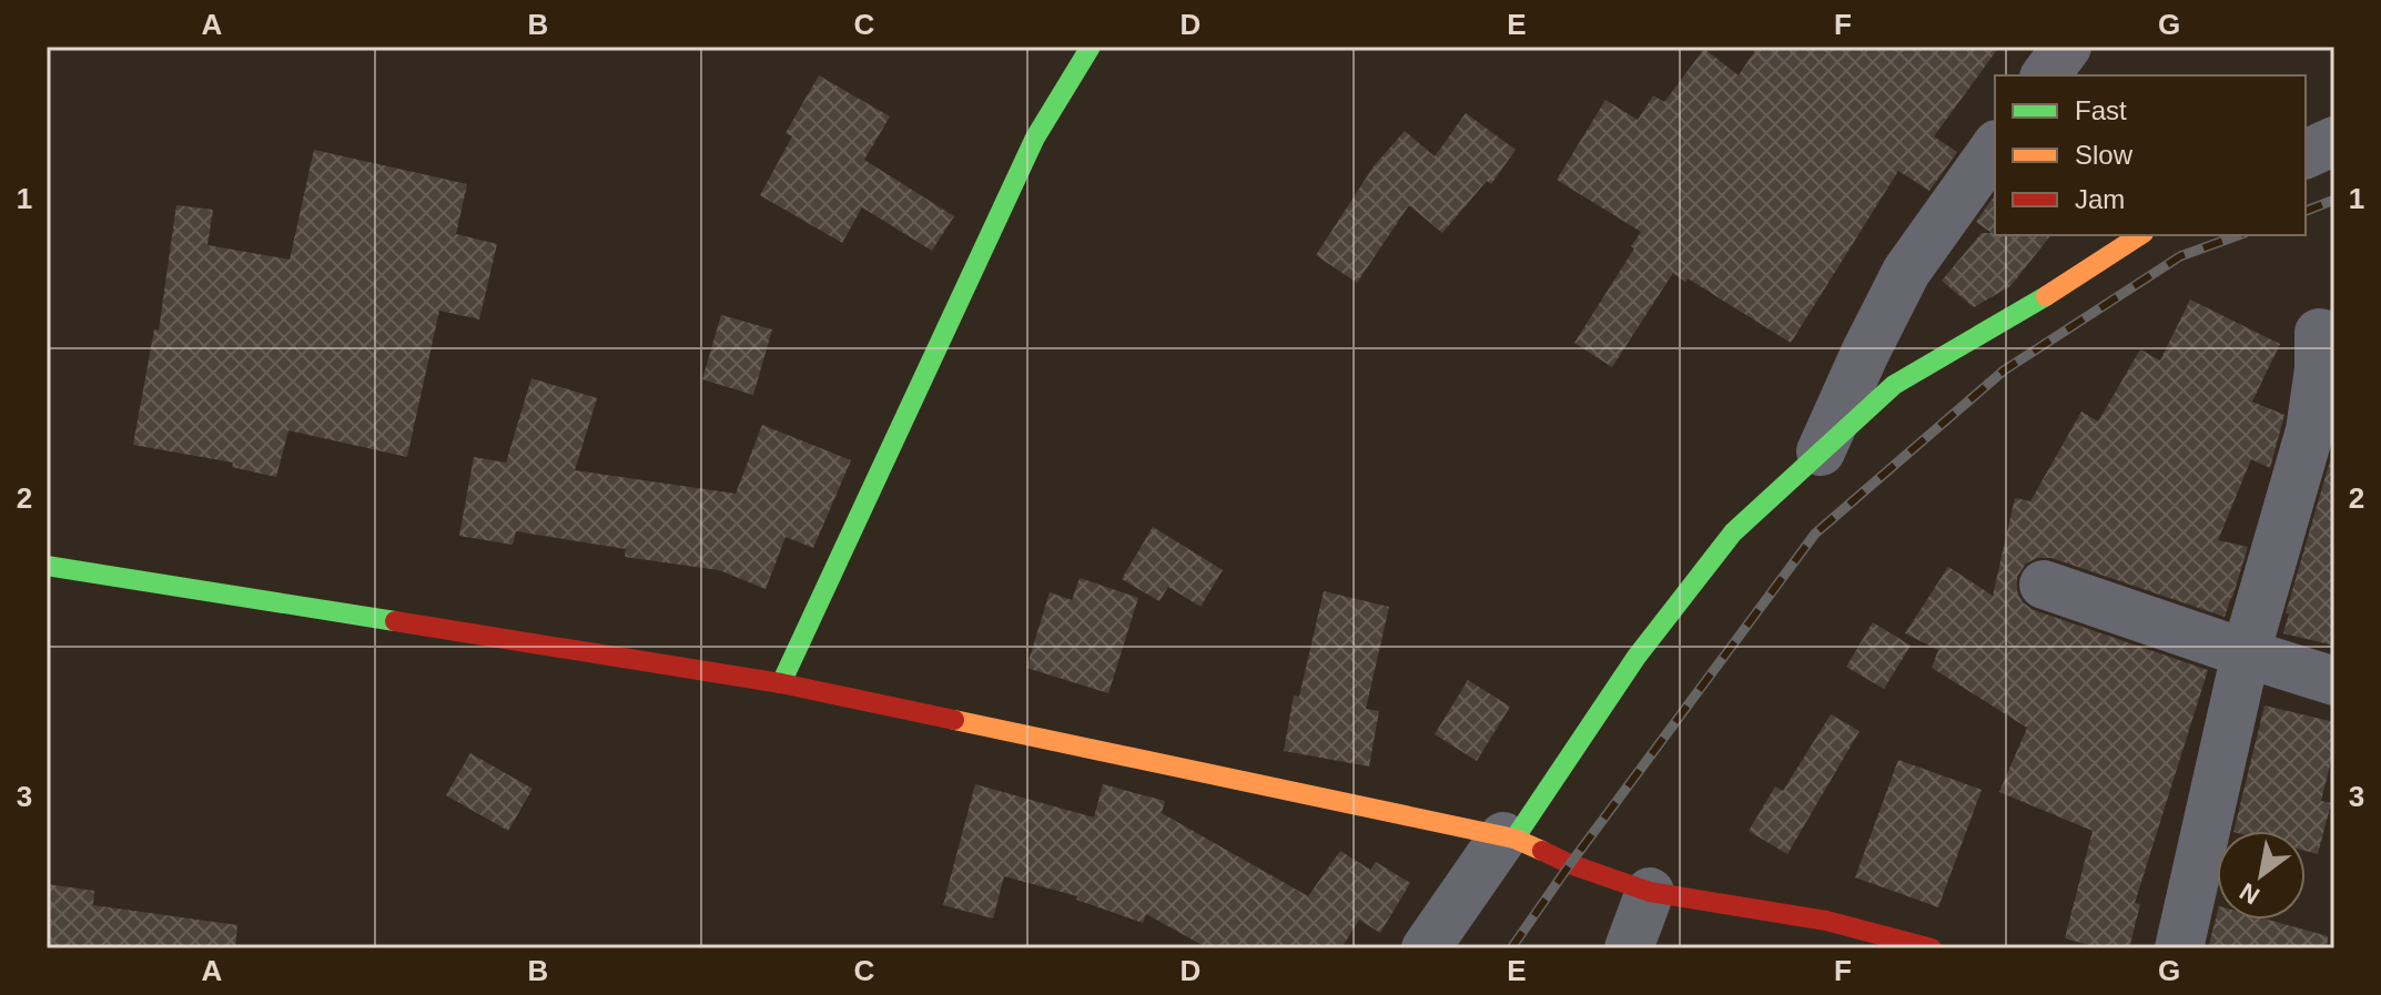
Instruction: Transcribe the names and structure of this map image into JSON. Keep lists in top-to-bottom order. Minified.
{"legend":["Fast","Slow","Jam"],"north":"bottom left","grid":{"columns":["A","B","C","D","E","F","G"],"rows":["1","2","3"]}}
